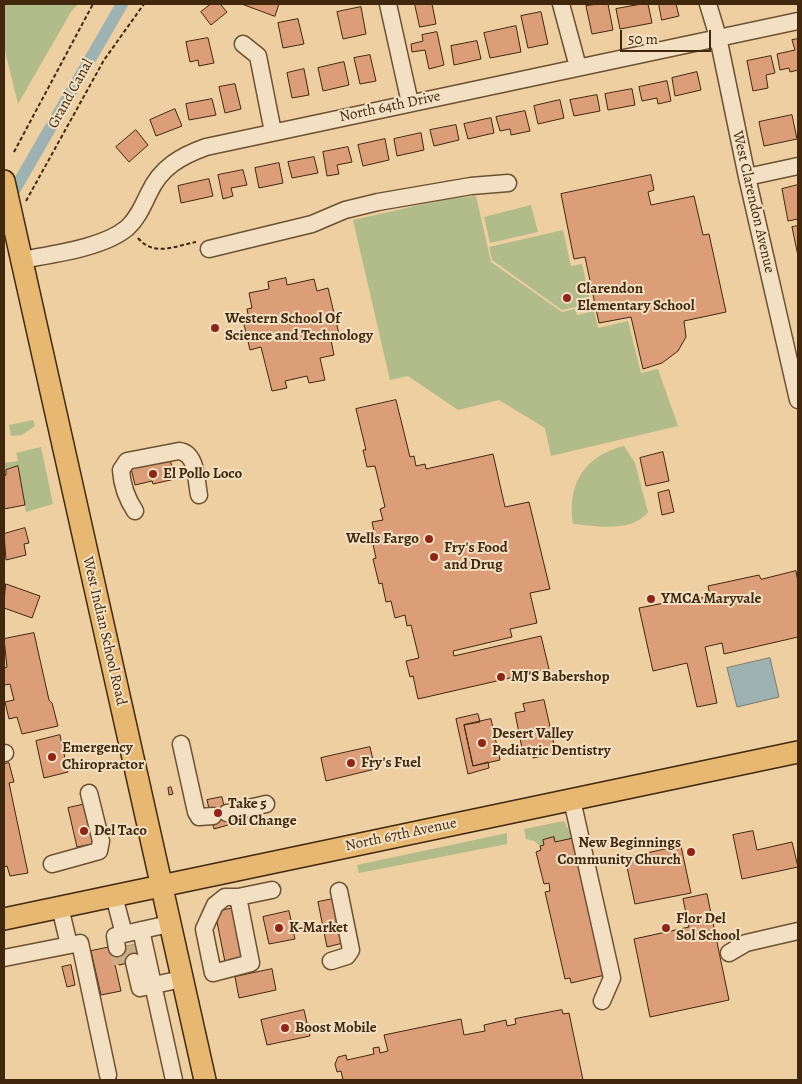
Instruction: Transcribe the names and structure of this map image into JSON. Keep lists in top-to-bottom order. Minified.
{"streets":{"main road":["West Indian School Road","North 67th Avenue"],"street":["North 64th Drive","West Clarendon Avenue"],"path":["Grand Canal"]},"crossings":[["North 64th Drive","West Clarendon Avenue"],["North 64th Drive","West Indian School Road"],["West Indian School Road","North 67th Avenue"]],"places":["Clarendon Elementary School","Western School Of Science and Technology","El Pollo Loco","Wells Fargo","Fry's Food and Drug","YMCA Maryvale","MJ'S Babershop","Desert Valley Pediatric Dentistry","Emergency Chiropractor","Fry's Fuel","Take 5 Oil Change","Del Taco","New Beginnings Community Church","K-Market","Flor Del Sol School","Boost Mobile"],"scale_bar":"50 m"}
